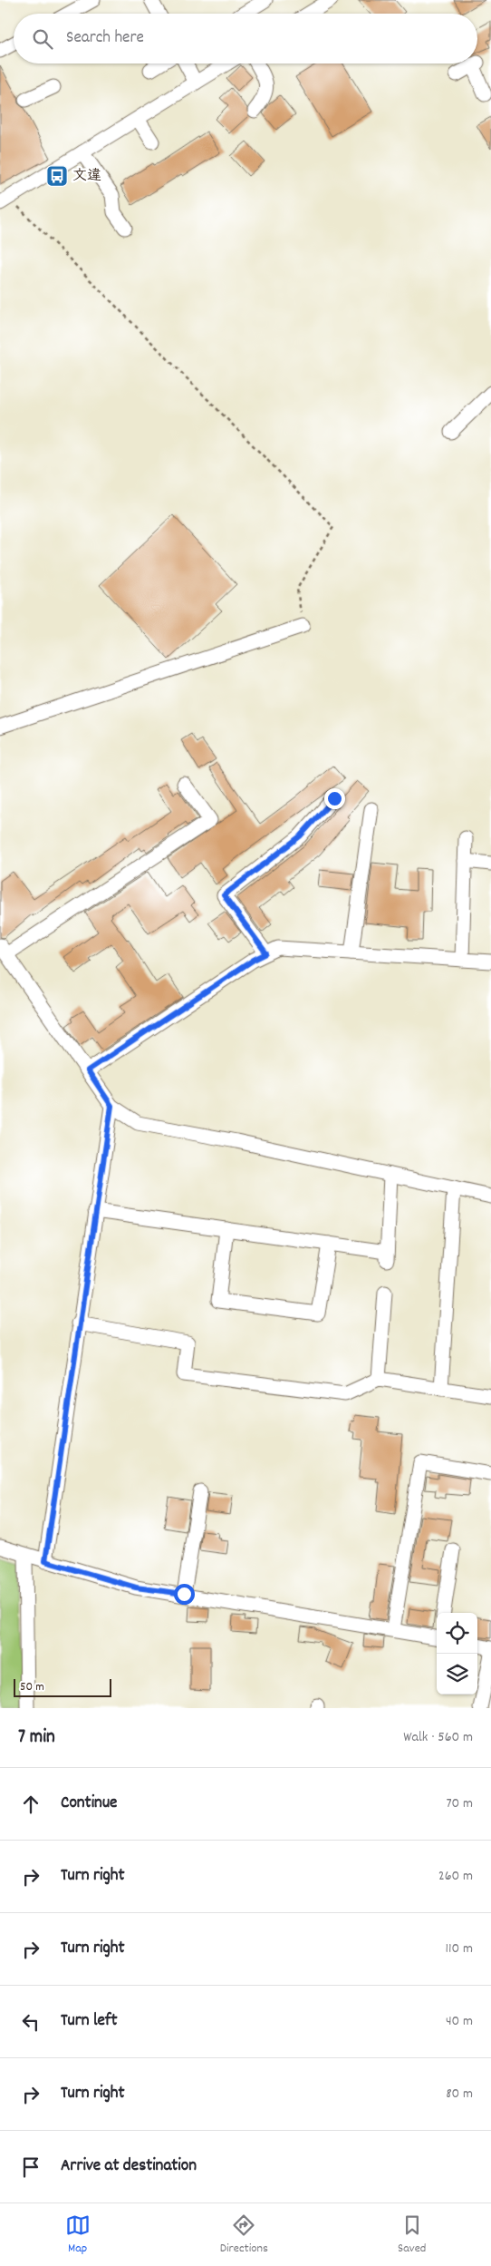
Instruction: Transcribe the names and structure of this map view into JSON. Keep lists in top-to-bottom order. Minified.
{"places":{"bus stop":["文違"]},"scale_bar":"50 m","page":{"search":"Search here","scale":"50 m","heading":["7 min","Walk · 560 m"],"list":[["Continue","70 m"],["Turn right","260 m"],["Turn right","110 m"],["Turn left","40 m"],["Turn right","80 m"],"Arrive at destination"],"nav":["Map","Directions","Saved"]}}
